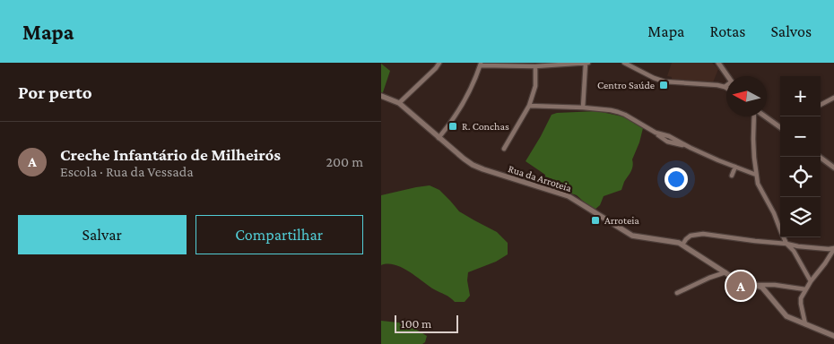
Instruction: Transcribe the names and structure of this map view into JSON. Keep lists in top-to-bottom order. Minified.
{"streets":{"main road":["Rua da Arroteia"]},"places":{"transit":["Centro Saúde","R. Conchas","Arroteia"]},"scale_bar":"100 m","north":"left","page":{"header":"Mapa","nav":["Mapa","Rotas","Salvos"],"heading":"Por perto","map_buttons":["+","−"],"list":[{"mark":"A","name":"Creche Infantário de Milheirós","note":"Escola · Rua da Vessada","value":"200 m"}],"buttons":["Salvar","Compartilhar"],"pins":"A","scale":"100 m"}}
